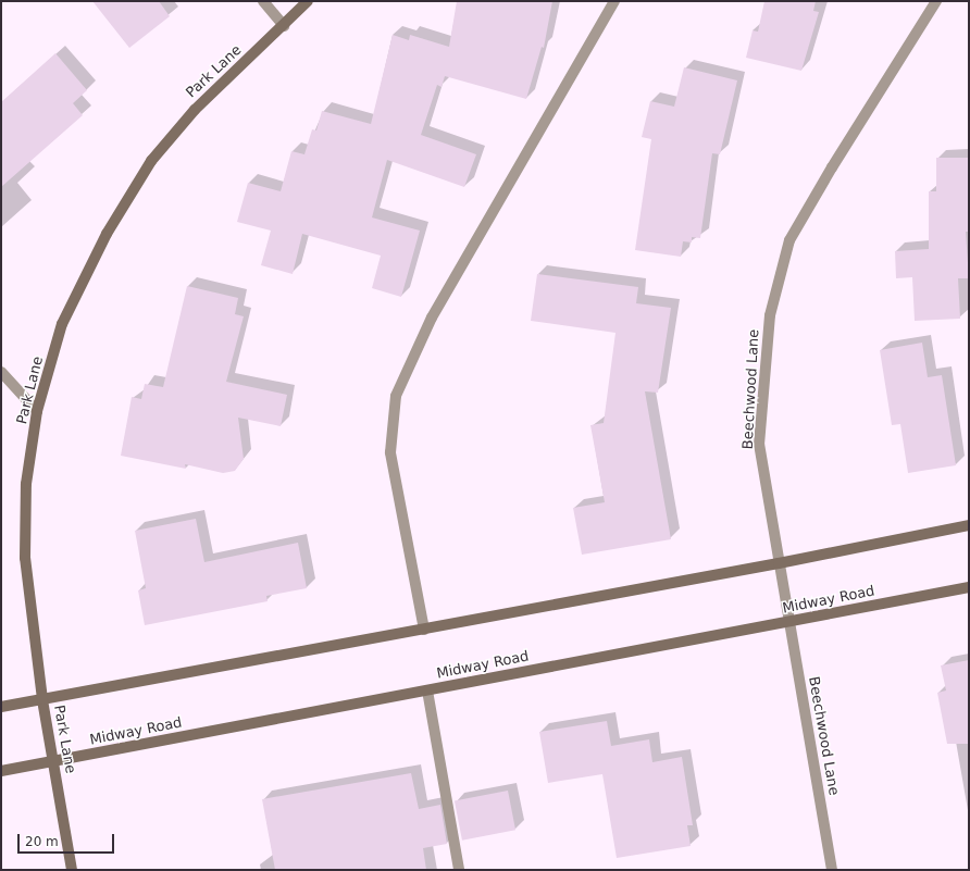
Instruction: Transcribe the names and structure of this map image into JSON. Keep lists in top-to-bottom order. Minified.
{"streets":{"main road":["Park Lane","Midway Road"],"street":["Beechwood Lane"]},"crossings":[["Park Lane","Midway Road"],["Beechwood Lane","Midway Road"]],"scale_bar":"20 m"}
